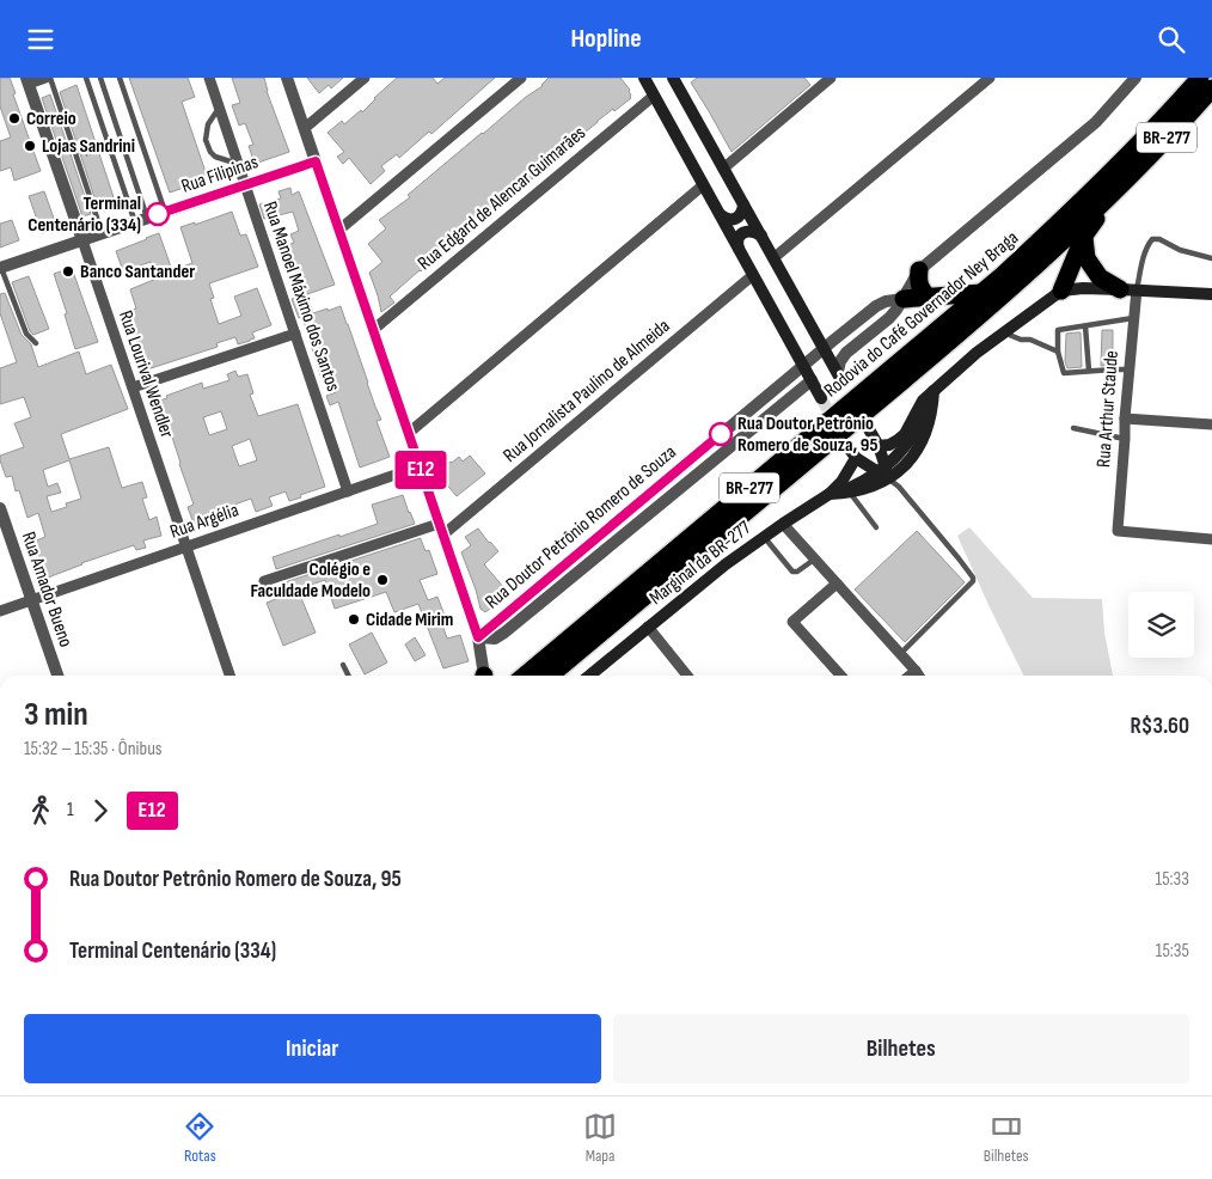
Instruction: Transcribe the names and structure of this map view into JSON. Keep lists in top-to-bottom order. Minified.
{"streets":{"highway":["BR-277","Rodovia do Café Governador Ney Braga"],"main road":["Marginal da BR-277"],"street":["Rua Filipinas","Rua Edgard de Alencar Guimarães","Rua Manoel Máximo dos Santos","Rua Lourival Wendler","Rua Jornalista Paulino de Almeida","Rua Arthur Staude","Rua Argélia","Rua Doutor Petrônio Romero de Souza","Rua Amador Bueno"]},"crossings":[["BR-277","Marginal da BR-277"],["Rua Filipinas","Rua Manoel Máximo dos Santos"],["Rua Filipinas","Rua Lourival Wendler"],["Rua Manoel Máximo dos Santos","Rua Argélia"],["Rua Lourival Wendler","Rua Argélia"],["Rua Argélia","Rua Amador Bueno"]],"places":["Correio","Lojas Sandrini","Terminal Centenário (334)","Banco Santander","Rua Doutor Petrônio Romero de Souza, 95","Colégio e Faculdade Modelo","Cidade Mirim"],"lines":["bus line E12"],"page":{"header":"Hopline","on_map":"E12","heading":["3 min","15:32 – 15:35 · Ônibus","R$3.60"],"legs":["1","E12"],"list":[{"name":"Rua Doutor Petrônio Romero de Souza, 95","value":"15:33"},{"name":"Terminal Centenário (334)","value":"15:35"}],"buttons":["Iniciar","Bilhetes"],"tabs":["Rotas","Mapa","Bilhetes"]}}
